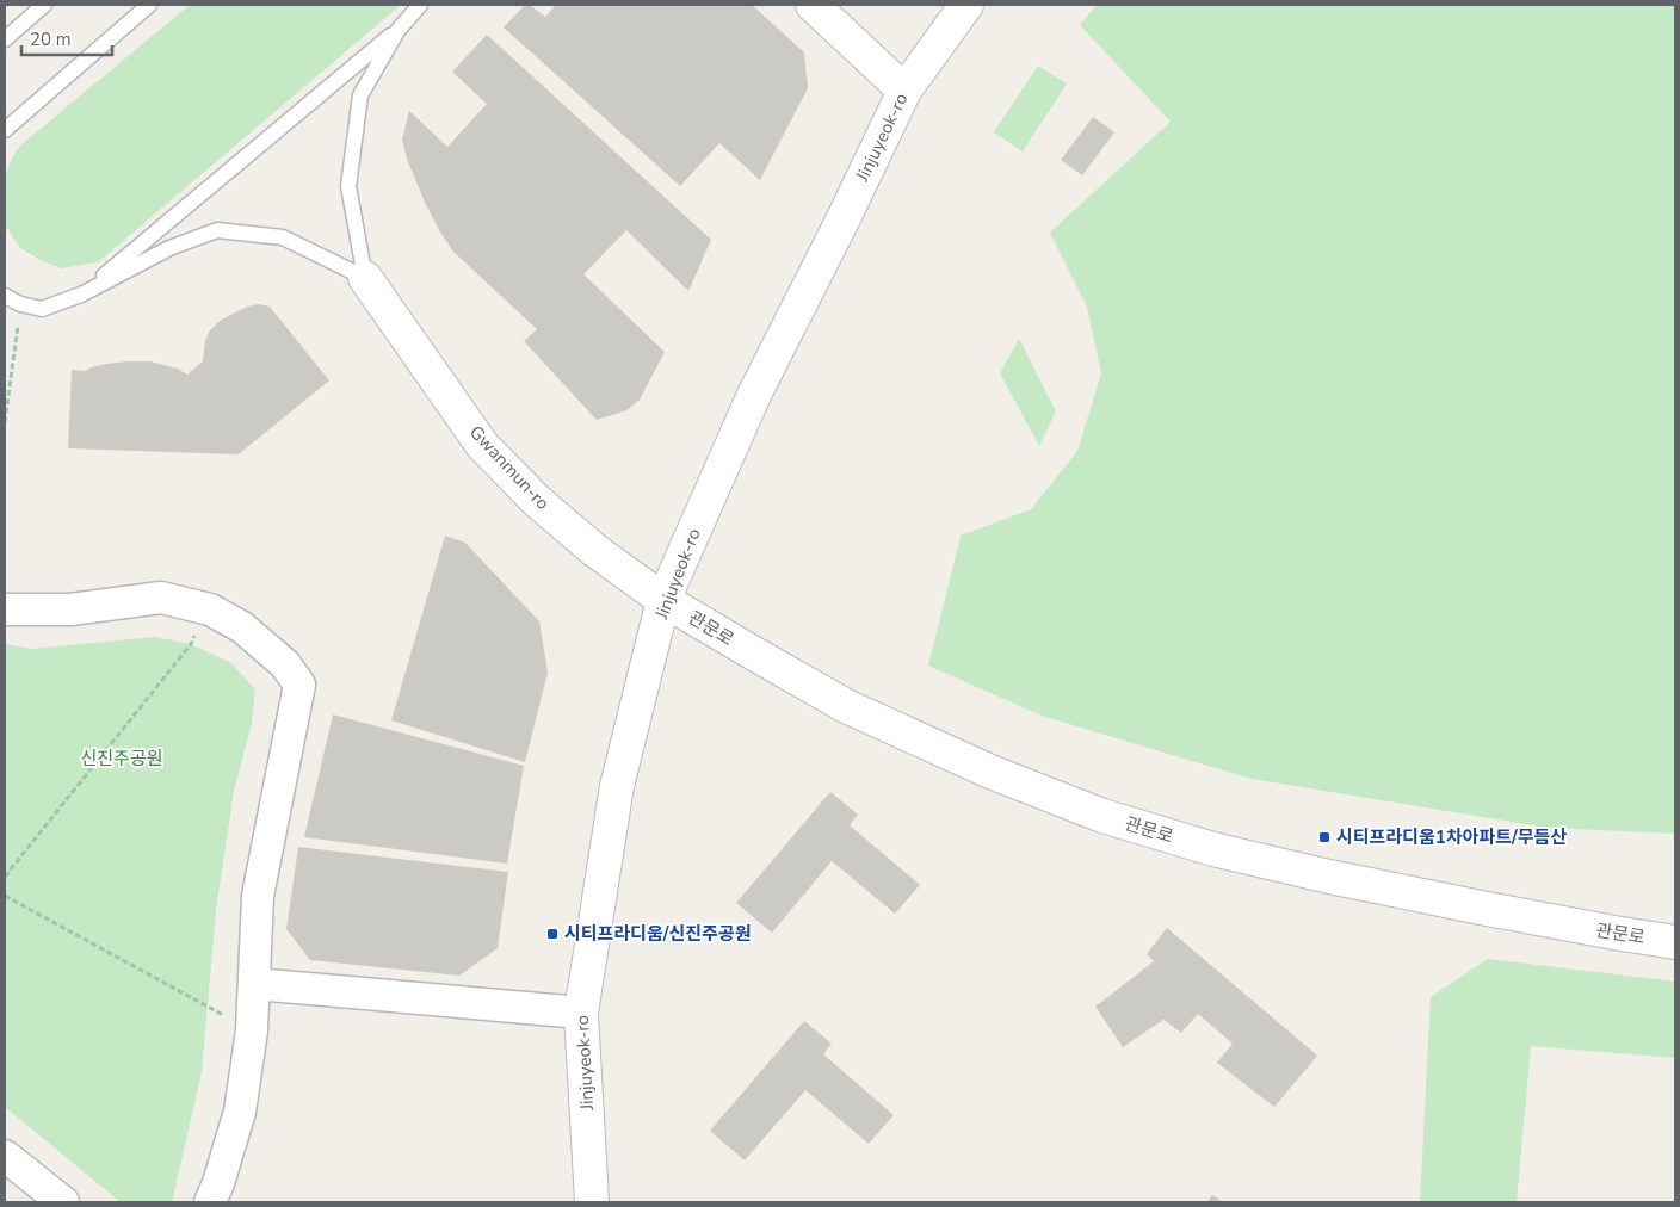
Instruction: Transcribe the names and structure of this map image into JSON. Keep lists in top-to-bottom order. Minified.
{"streets":{"street":["Jinjuyeok-ro","Gwanmun-ro","관문로"]},"crossings":[["Jinjuyeok-ro","Gwanmun-ro"],["Jinjuyeok-ro","관문로"],["Gwanmun-ro","관문로"]],"parks":["신진주공원"],"places":{"transit":["시티프라디움1차아파트/무듬산","시티프라디움/신진주공원"]},"scale_bar":"20 m"}
